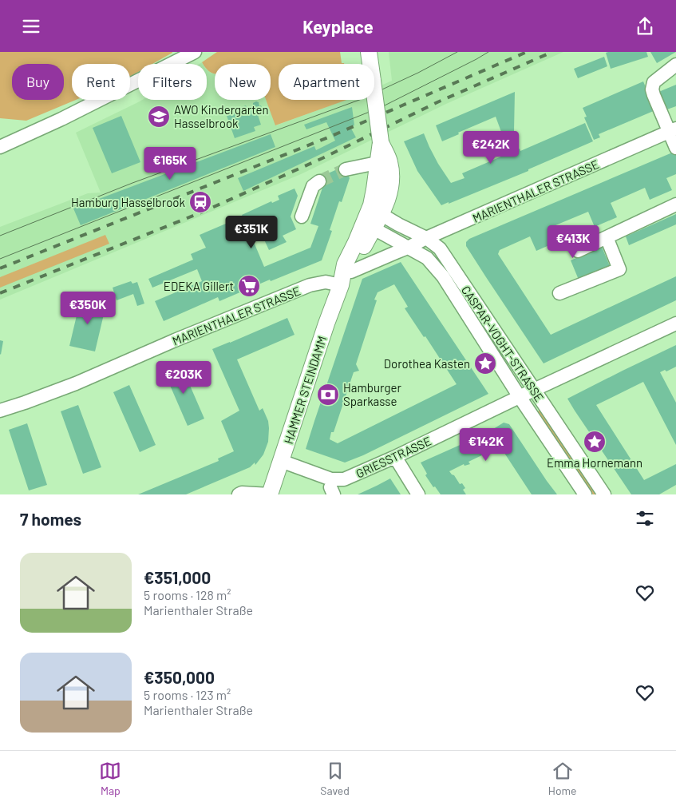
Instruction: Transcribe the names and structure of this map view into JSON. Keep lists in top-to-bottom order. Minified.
{"streets":{"main road":["HAMMER STEINDAMM"],"street":["MARIENTHALER STRASSE","CASPAR-VOGHT-STRASSE","GRIESSTRASSE"]},"crossings":[["MARIENTHALER STRASSE","CASPAR-VOGHT-STRASSE"],["MARIENTHALER STRASSE","HAMMER STEINDAMM"],["CASPAR-VOGHT-STRASSE","HAMMER STEINDAMM"],["CASPAR-VOGHT-STRASSE","GRIESSTRASSE"],["HAMMER STEINDAMM","GRIESSTRASSE"]],"places":{"school or university":["AWO Kindergarten Hasselbrook"],"station":["Hamburg Hasselbrook"],"supermarket":["EDEKA Gillert"],"place":["Dorothea Kasten","Emma Hornemann"],"bank":["Hamburger Sparkasse"]},"page":{"header":"Keyplace","chip":["Buy","Rent","Filters","New","Apartment"],"price":["€242K","€165K","€351K","€413K","€350K","€203K","€142K"],"heading":"7 homes","list":[{"name":"€351,000","note":"5 rooms · 128 m² · Marienthaler Straße"},{"name":"€350,000","note":"5 rooms · 123 m² · Marienthaler Straße"}],"tabs":["Map","Saved","Home"]}}
